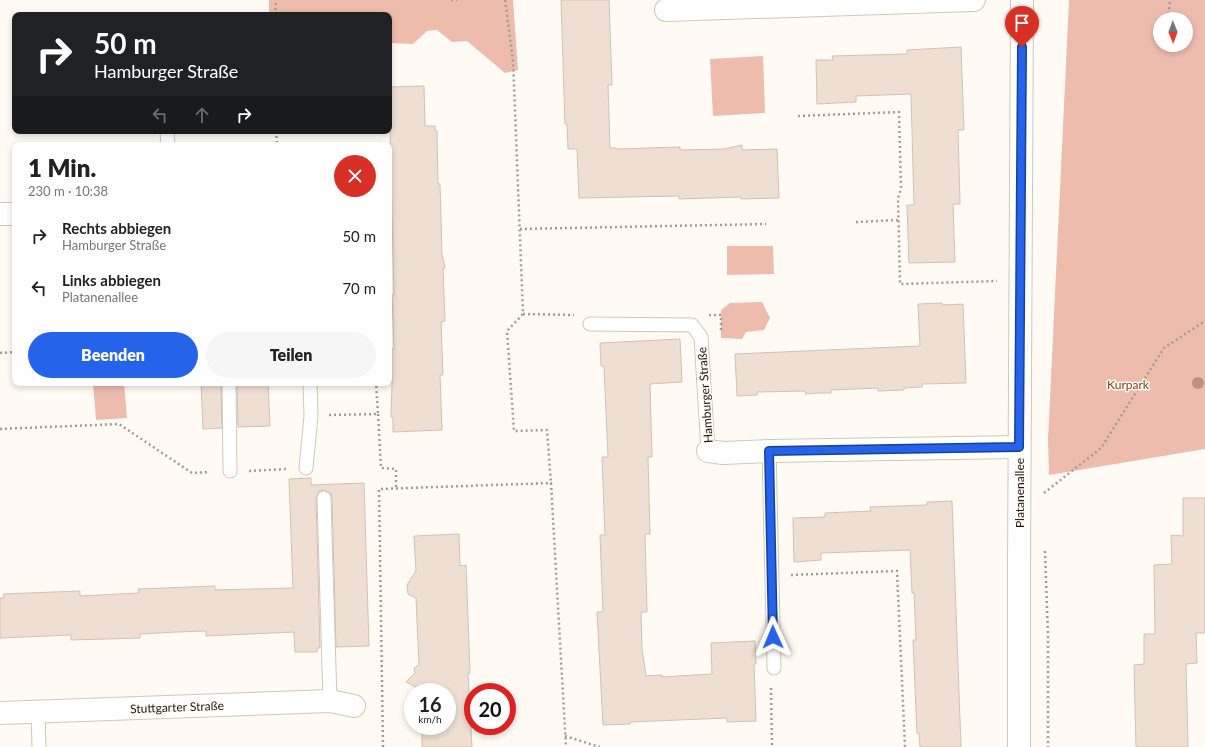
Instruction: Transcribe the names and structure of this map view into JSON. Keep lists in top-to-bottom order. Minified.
{"streets":{"street":["Hamburger Straße","Platanenallee","Stuttgarter Straße"]},"crossings":[["Hamburger Straße","Platanenallee"]],"parks":["Kurpark"],"north":"bottom","page":{"turn":["50 m","Hamburger Straße"],"heading":["1 Min.","230 m · 10:38"],"list":[{"name":"Rechts abbiegen","note":"Hamburger Straße","value":"50 m"},{"name":"Links abbiegen","note":"Platanenallee","value":"70 m"}],"buttons":["Beenden","Teilen"],"speed":"16 km/h","limit":"20"}}
